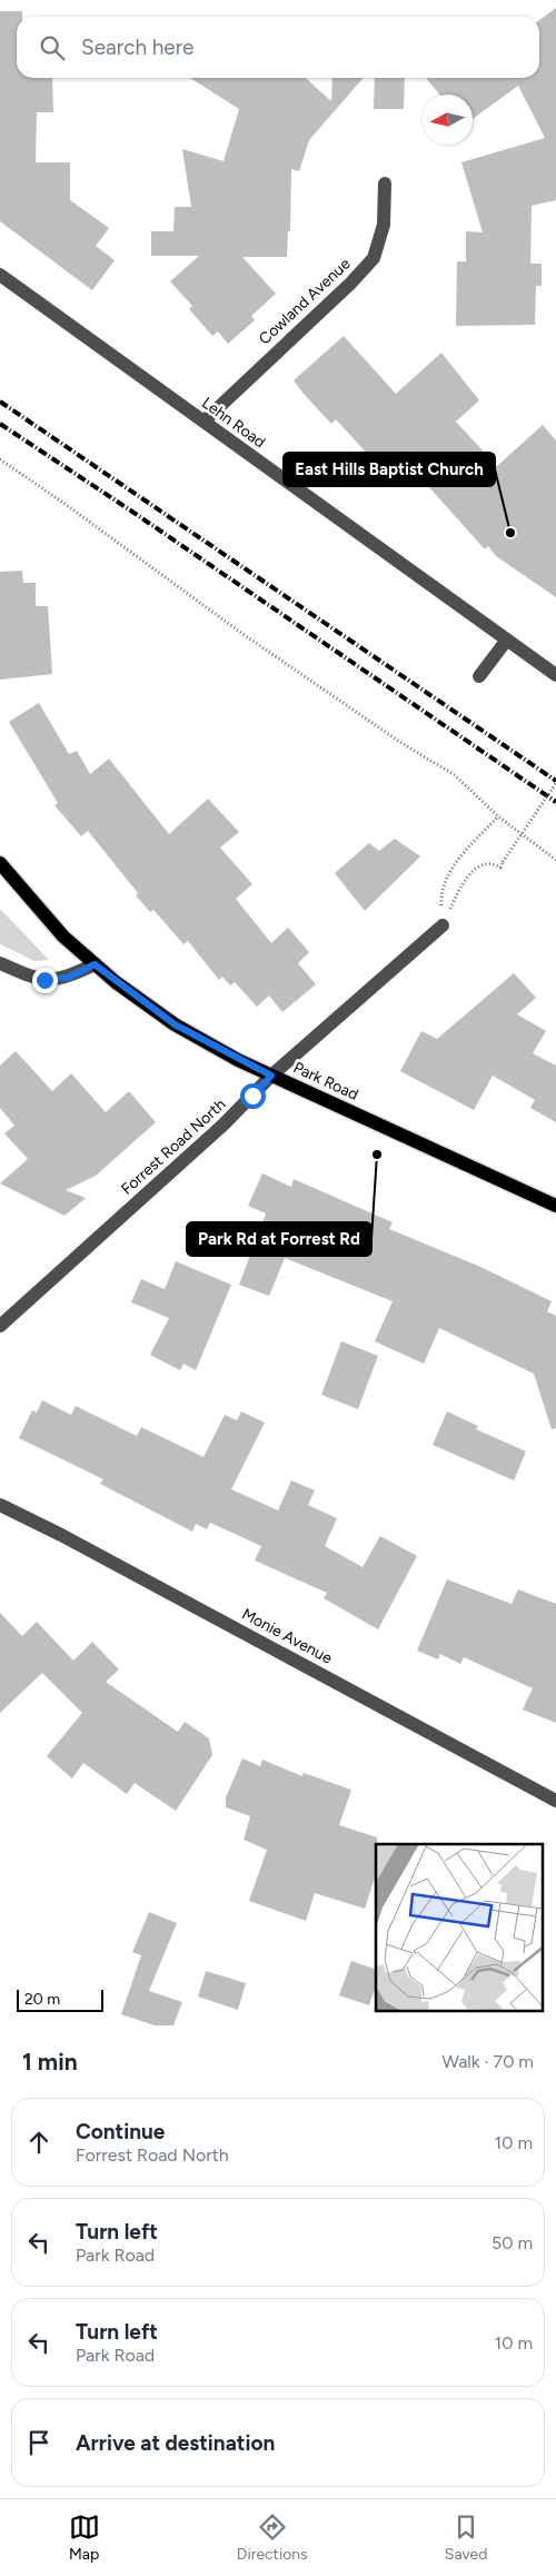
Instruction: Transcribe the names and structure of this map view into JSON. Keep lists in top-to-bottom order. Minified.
{"streets":{"main road":["Park Road"],"street":["Cowland Avenue","Lehn Road","Forrest Road North","Monie Avenue"]},"crossings":[["Cowland Avenue","Lehn Road"],["Park Road","Forrest Road North"]],"places":["East Hills Baptist Church","Park Rd at Forrest Rd"],"scale_bar":"20 m","north":"left","page":{"search":"Search here","scale":"20 m","heading":["1 min","Walk · 70 m"],"list":[["Continue","Forrest Road North","10 m"],["Turn left","Park Road","50 m"],["Turn left","Park Road","10 m"],"Arrive at destination"],"nav":["Map","Directions","Saved"]}}
